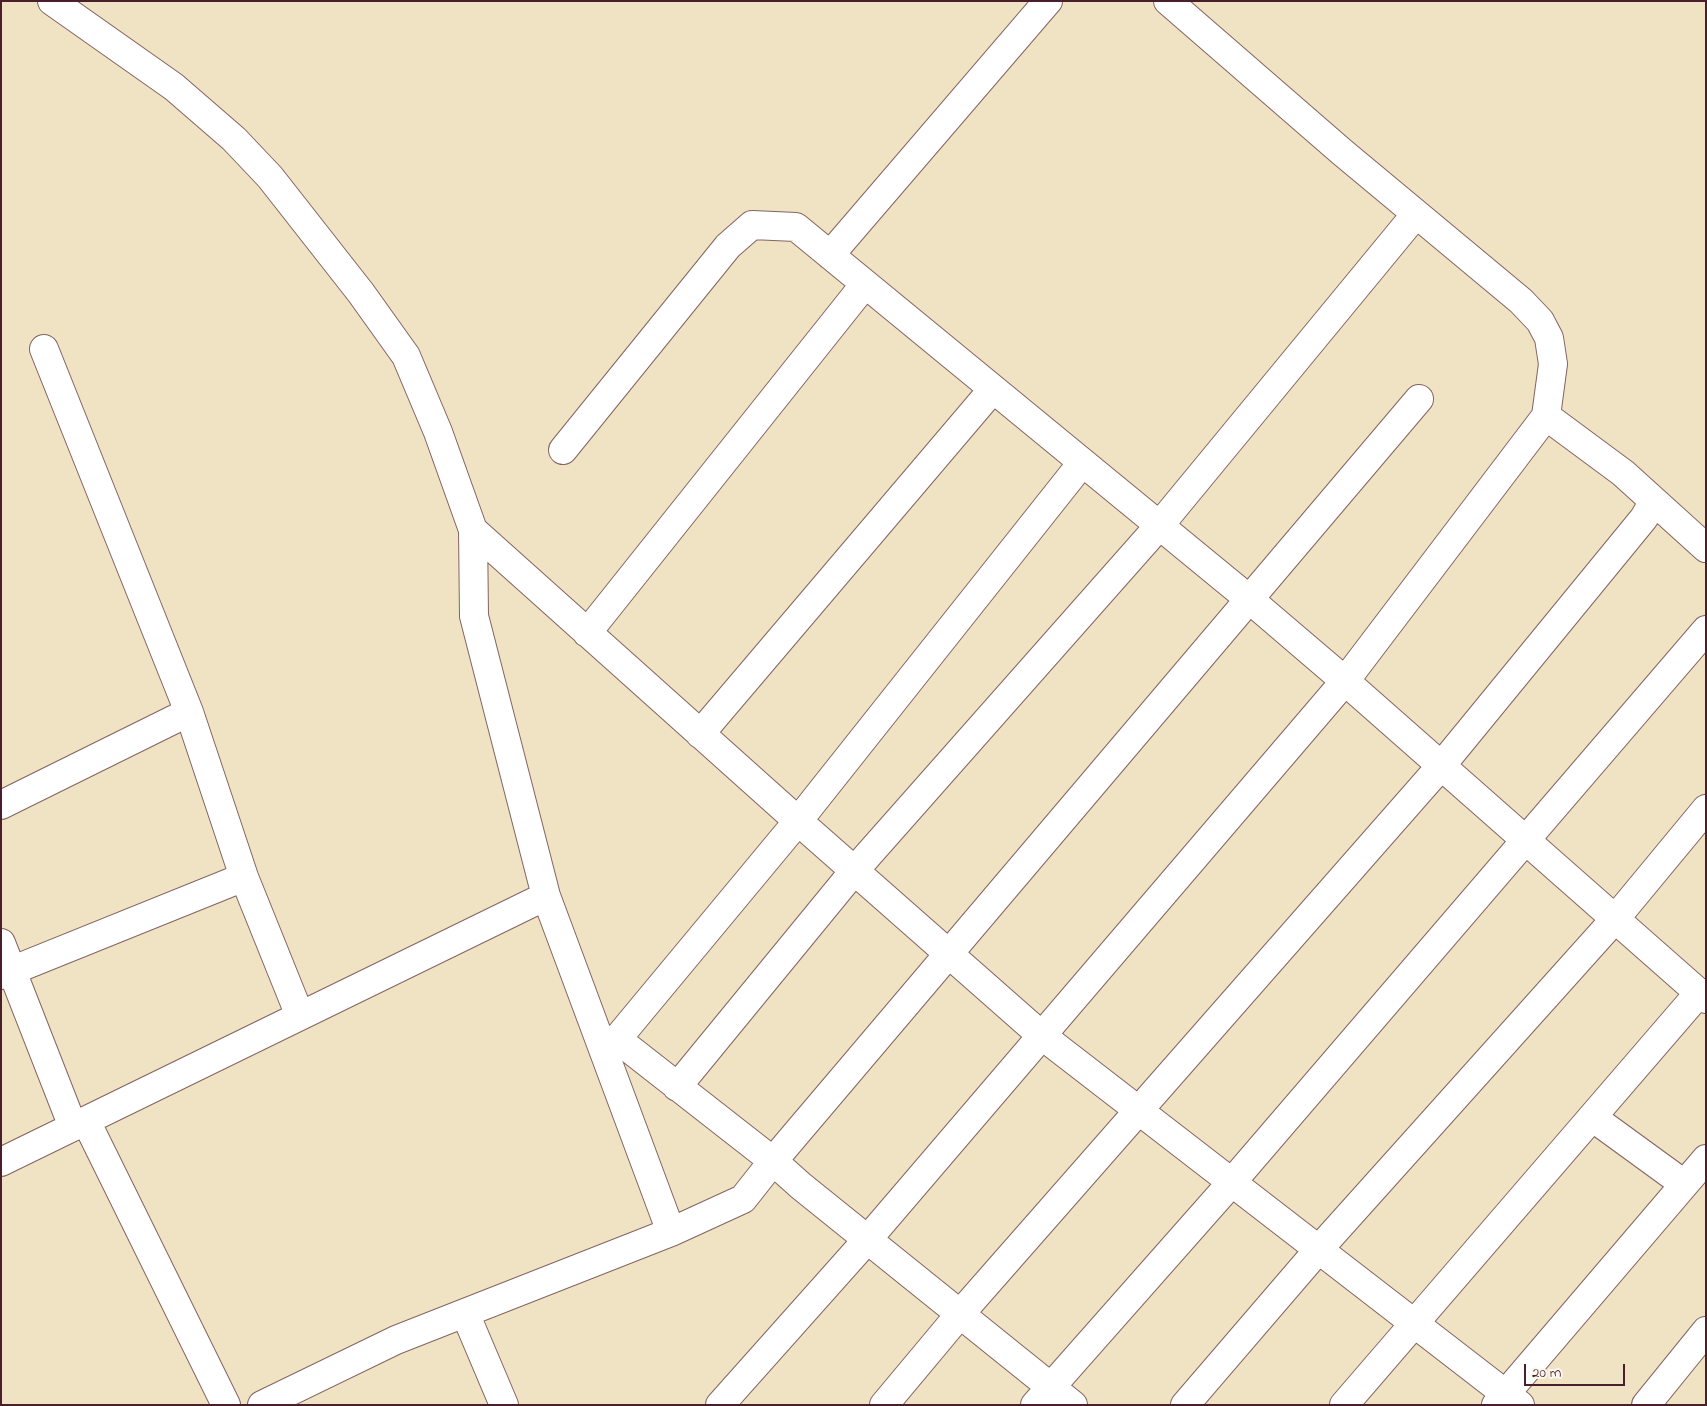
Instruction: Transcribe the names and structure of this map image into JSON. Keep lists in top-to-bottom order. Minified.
{"scale_bar":"20 m"}
